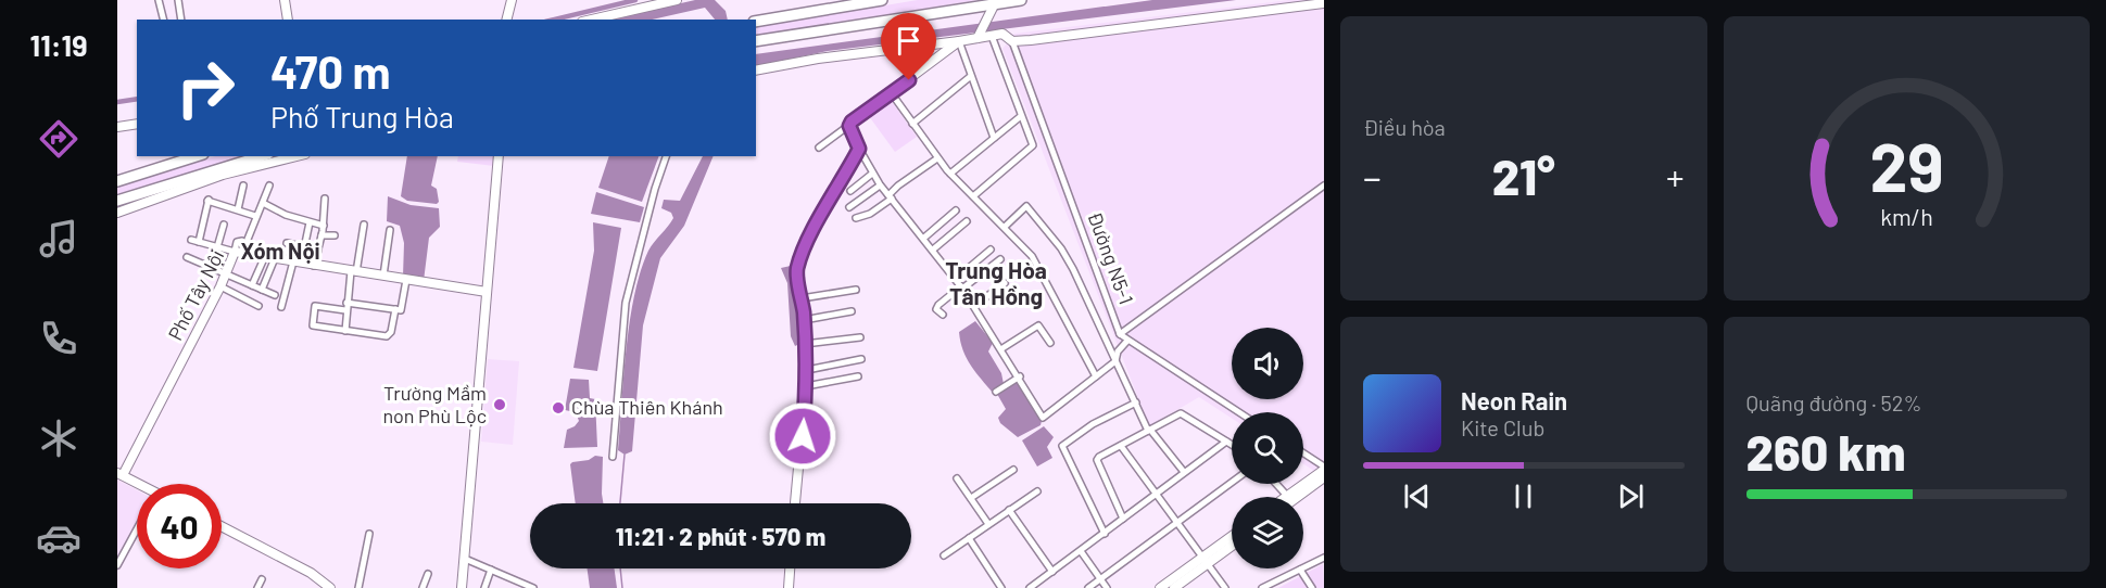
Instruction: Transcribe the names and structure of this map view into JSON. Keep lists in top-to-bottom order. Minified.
{"streets":{"street":["Đường N5-1","Phố Tây Nội"]},"districts":["Xóm Nội","Trung Hòa Tân Hồng"],"places":["Trường Mầm non Phù Lộc","Chùa Thiên Khánh"],"page":{"tabs":"11:19","tile":["Điều hòa",["Quãng đường · 52%","260 km"]],"turn":["470 m","Phố Trung Hòa"],"heat":["−","21°","+"],"song":["Neon Rain","Kite Club"],"limit":"40","trip":"11:21 · 2 phút · 570 m","gauge":["29","km/h"]}}
